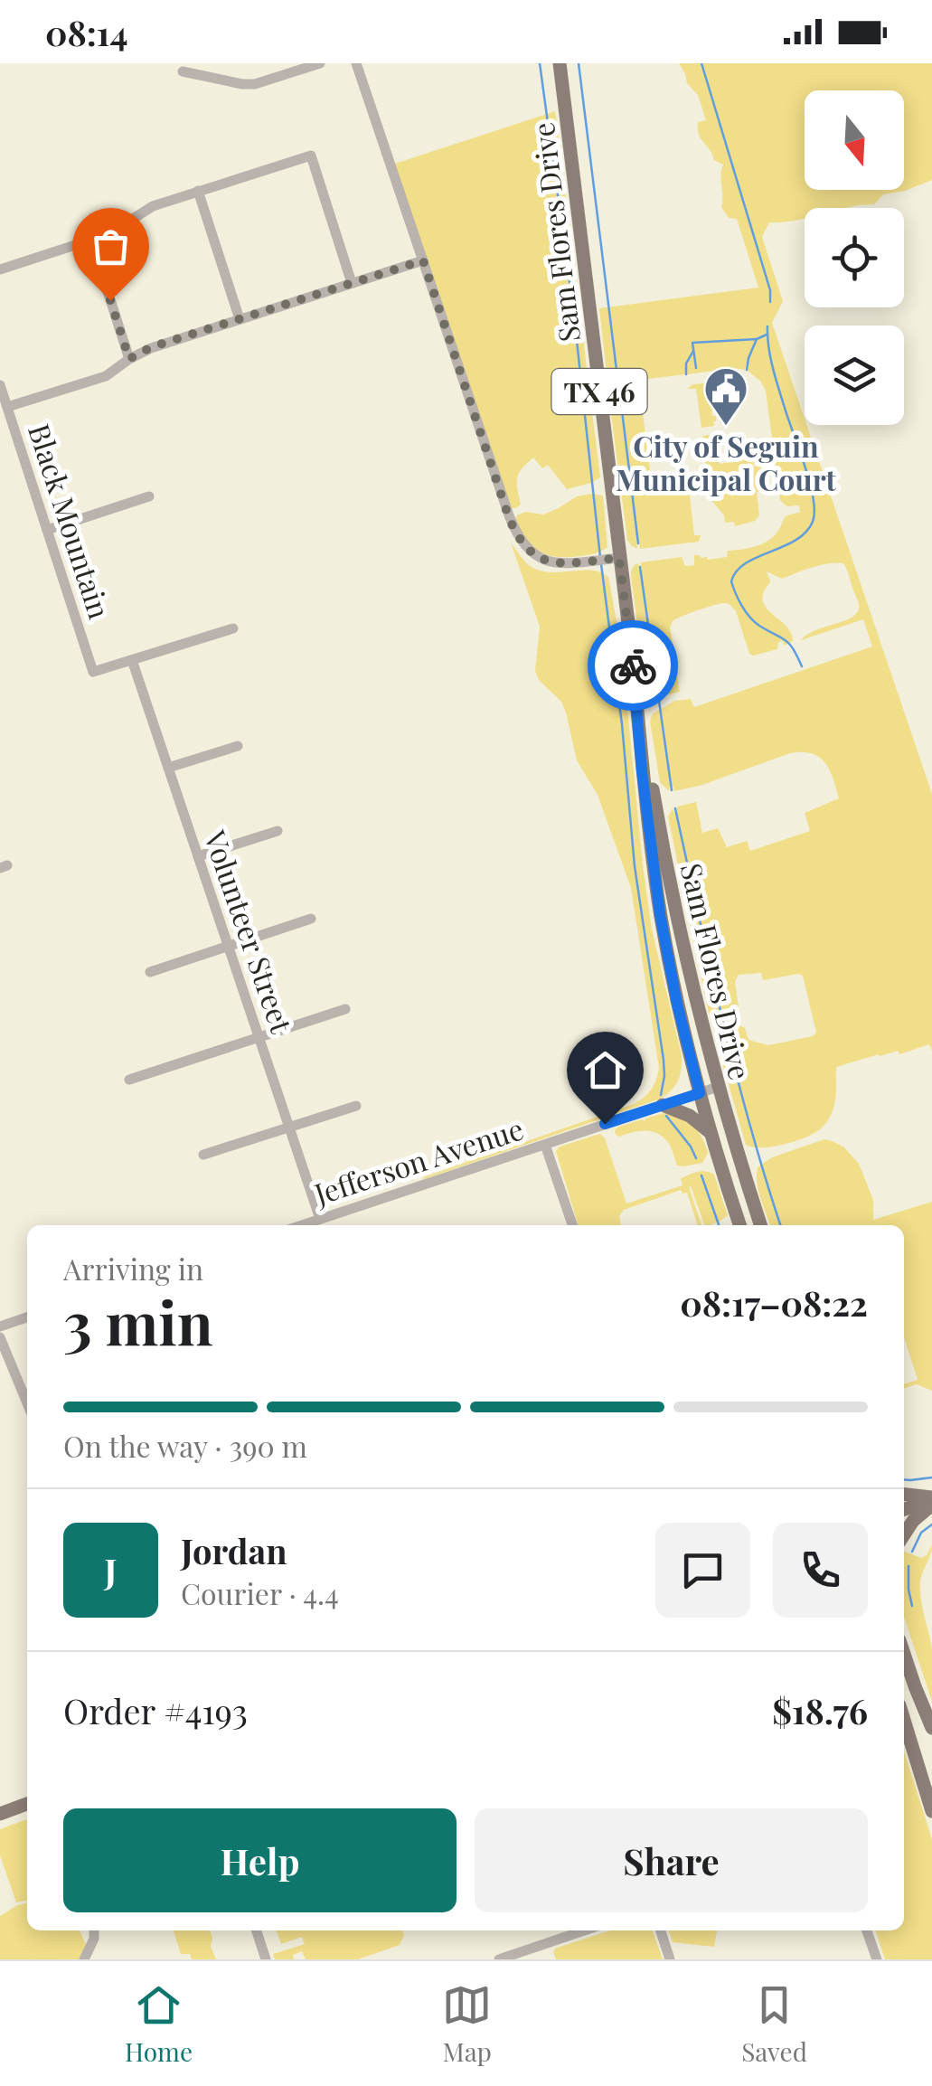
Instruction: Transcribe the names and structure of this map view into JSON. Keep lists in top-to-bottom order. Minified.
{"streets":{"main road":["Sam Flores Drive","TX 46"],"street":["Black Mountain","Volunteer Street","Jefferson Avenue"]},"crossings":[["Sam Flores Drive","Jefferson Avenue"],["Black Mountain","Volunteer Street"],["Volunteer Street","Jefferson Avenue"]],"places":{"public building":["City of Seguin Municipal Court"]},"north":"bottom","page":{"status":"08:14","heading":["3 min","Arriving in","08:17–08:22"],"panel":["Jordan","Courier · 4.4","Order #4193","$18.76"],"bar":"On the way · 390 m","round":"J","buttons":["Help","Share"],"tabs":["Home","Map","Saved"]}}
